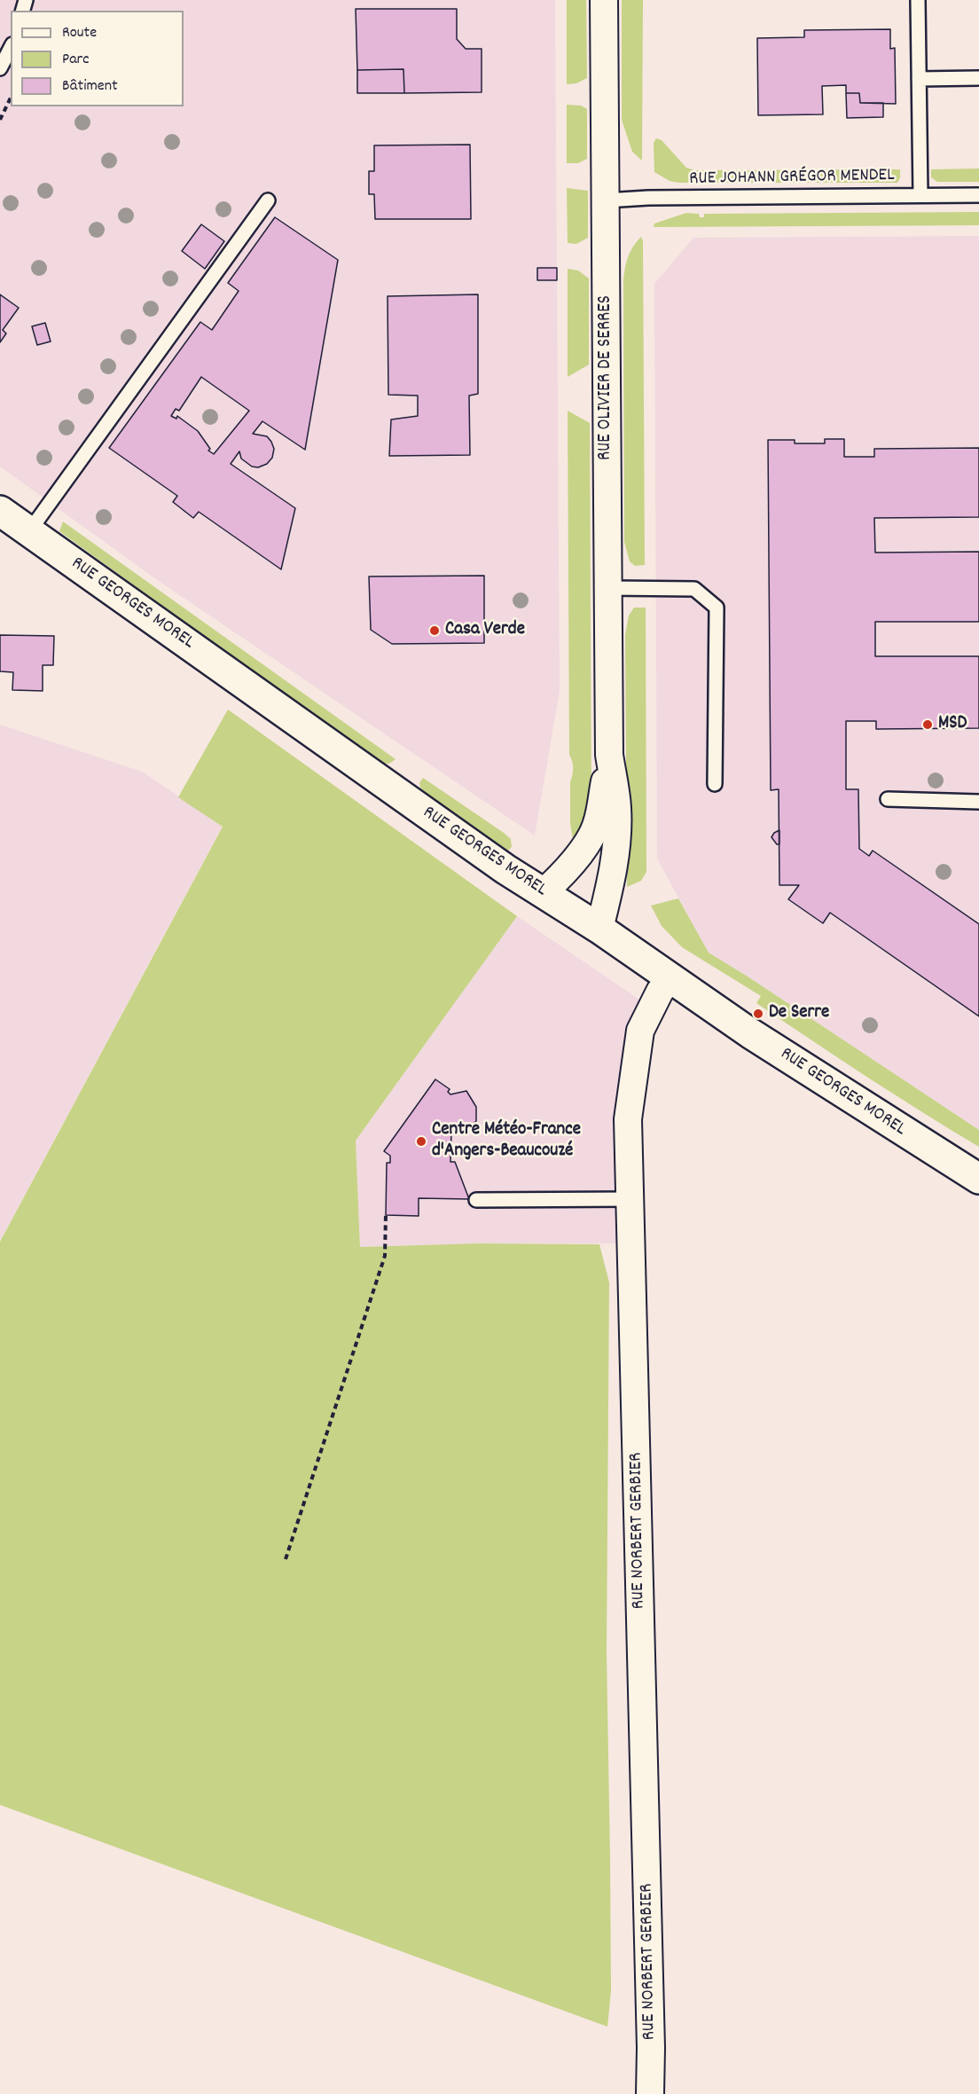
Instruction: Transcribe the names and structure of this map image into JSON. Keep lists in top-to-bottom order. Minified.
{"streets":{"street":["RUE OLIVIER DE SERRES","RUE GEORGES MOREL","RUE NORBERT GERBIER"],"lane":["RUE JOHANN GRÉGOR MENDEL"]},"crossings":[["RUE JOHANN GRÉGOR MENDEL","RUE OLIVIER DE SERRES"],["RUE OLIVIER DE SERRES","RUE GEORGES MOREL"],["RUE GEORGES MOREL","RUE NORBERT GERBIER"]],"places":["Casa Verde","MSD","De Serre","Centre Météo-France d'Angers-Beaucouzé"],"legend":["Route","Parc","Bâtiment"]}
